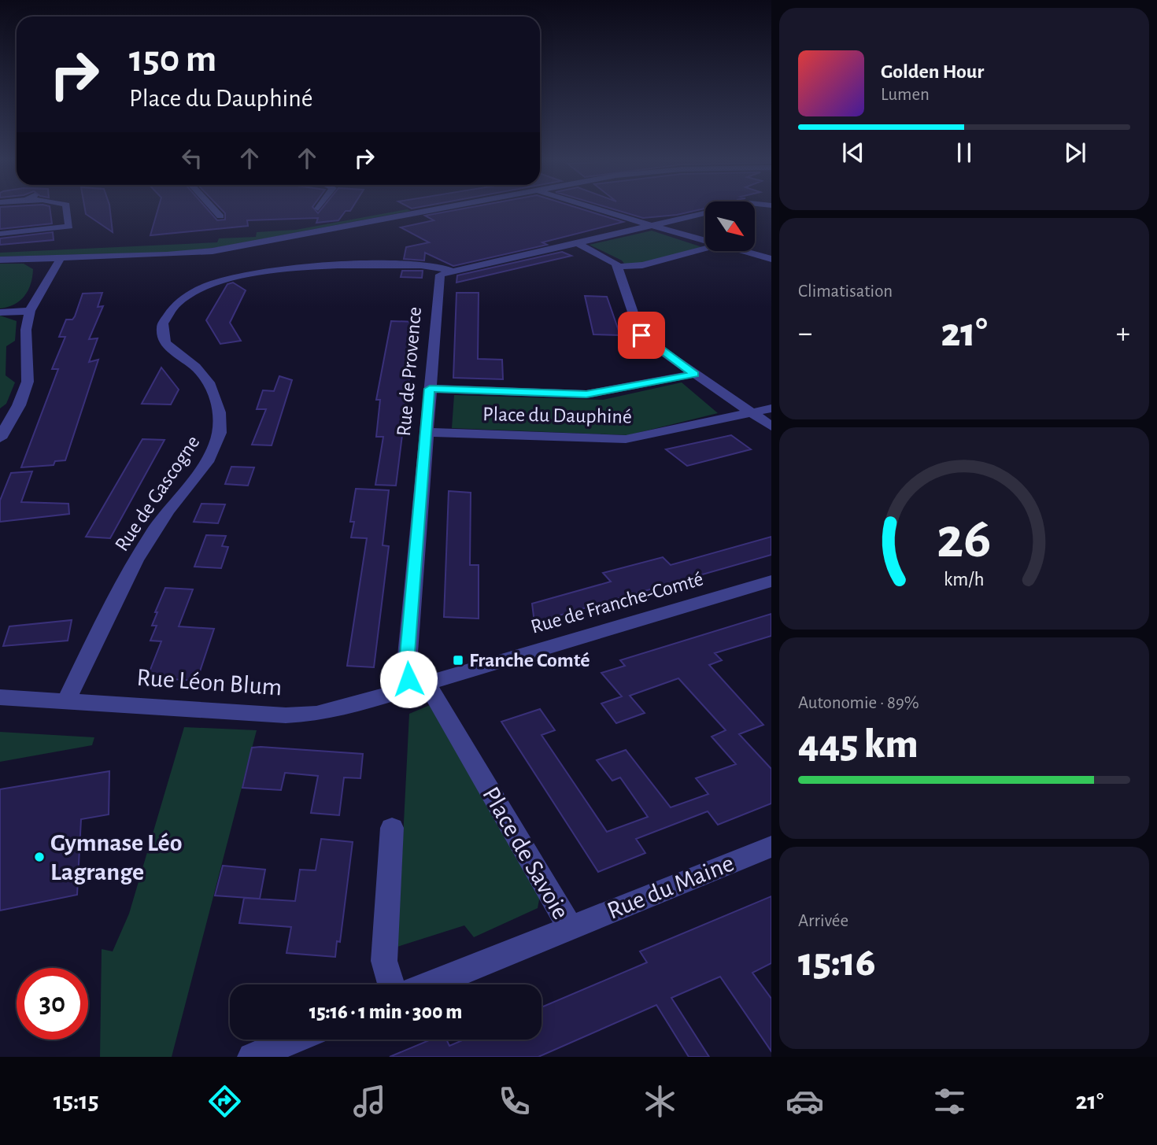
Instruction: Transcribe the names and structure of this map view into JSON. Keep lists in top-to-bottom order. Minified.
{"streets":{"street":["Rue de Provence","Place du Dauphiné","Rue de Gascogne","Rue de Franche-Comté","Rue Léon Blum","Place de Savoie","Rue du Maine"]},"crossings":[["Rue de Provence","Place du Dauphiné"],["Rue de Provence","Rue de Gascogne"],["Rue de Provence","Rue de Franche-Comté"],["Rue de Provence","Rue Léon Blum"],["Rue de Provence","Place de Savoie"],["Rue de Gascogne","Rue Léon Blum"],["Rue de Franche-Comté","Rue Léon Blum"],["Rue de Franche-Comté","Place de Savoie"],["Rue Léon Blum","Place de Savoie"],["Place de Savoie","Rue du Maine"]],"places":{"transit":["Franche Comté"],"other":["Gymnase Léo Lagrange"]},"north":"bottom right","page":{"turn":["150 m","Place du Dauphiné"],"song":["Golden Hour","Lumen"],"tile":["Climatisation",["Autonomie · 89%","445 km"],["Arrivée","15:16"]],"heat":["−","21°","+"],"limit":"30","trip":"15:16 · 1 min · 300 m","tabs":["15:15","21°"],"gauge":["26","km/h"]}}
